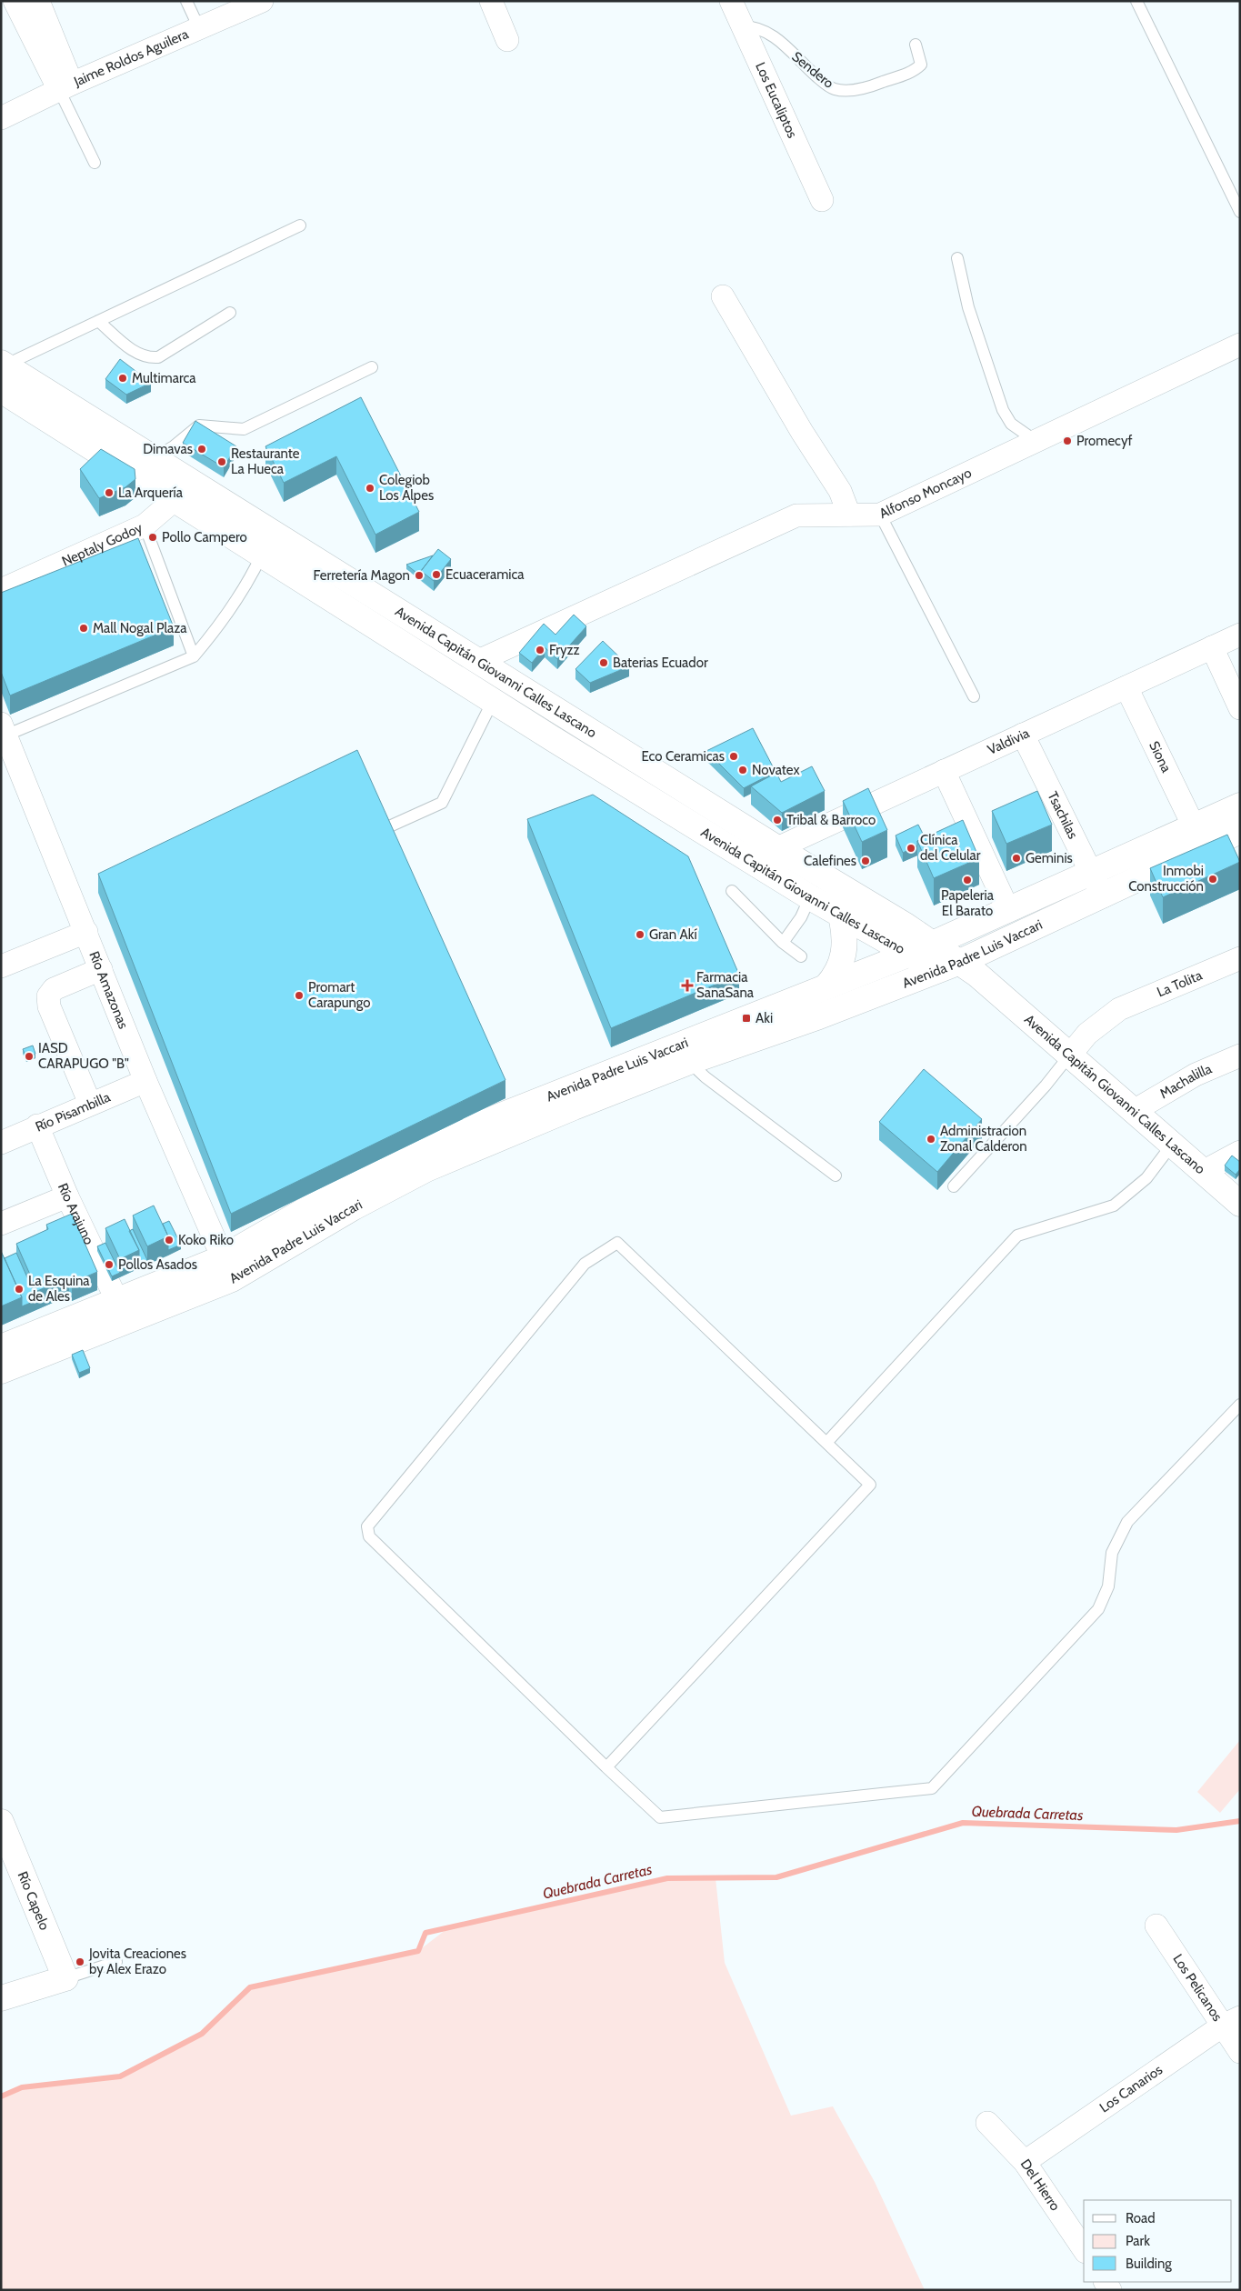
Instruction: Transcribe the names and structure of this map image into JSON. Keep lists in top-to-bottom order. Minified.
{"streets":{"main road":["Avenida Capitán Giovanni Calles Lascano","Avenida Padre Luis Vaccari","Río Capelo"],"street":["Jaime Roldos Aguilera","Los Eucaliptos","Alfonso Moncayo","Neptaly Godoy","Valdivia","Siona","Tsachilas","La Tolita","Río Amazonas","Machalilla","Río Pisambilla","Río Arajuno","Los Pelicanos","Los Canarios","Del Hierro"],"lane":["Sendero"]},"crossings":[["Sendero","Los Eucaliptos"],["Alfonso Moncayo","Avenida Capitán Giovanni Calles Lascano"],["Neptaly Godoy","Avenida Capitán Giovanni Calles Lascano"],["Avenida Capitán Giovanni Calles Lascano","Valdivia"],["Avenida Capitán Giovanni Calles Lascano","Avenida Padre Luis Vaccari"],["Avenida Capitán Giovanni Calles Lascano","La Tolita"],["Avenida Capitán Giovanni Calles Lascano","Machalilla"],["Valdivia","Siona"],["Valdivia","Tsachilas"],["Siona","Avenida Padre Luis Vaccari"],["Tsachilas","Avenida Padre Luis Vaccari"],["Avenida Padre Luis Vaccari","Río Amazonas"],["Avenida Padre Luis Vaccari","Río Arajuno"],["Río Amazonas","Río Pisambilla"],["Río Pisambilla","Río Arajuno"],["Los Pelicanos","Los Canarios"],["Los Canarios","Del Hierro"]],"water":["Quebrada Carretas"],"places":{"other":["Multimarca","Promecyf","Dimavas","Restaurante La Hueca","Colegiob Los Alpes","La Arquería","Pollo Campero","Ecuaceramica","Ferretería Magon","Mall Nogal Plaza","Fryzz","Baterias Ecuador","Eco Ceramicas","Novatex","Tribal & Barroco","Clínica del Celular","Geminis","Calefines","Inmobi Construcción","Papeleria El Barato","Gran Akí","Promart Carapungo","IASD CARAPUGO \"B\"","Administracion Zonal Calderon","Koko Riko","Pollos Asados","La Esquina de Ales","Jovita Creaciones by Alex Erazo"],"health":["Farmacia SanaSana"],"transit":["Aki"]},"legend":["Road","Park","Building"]}
